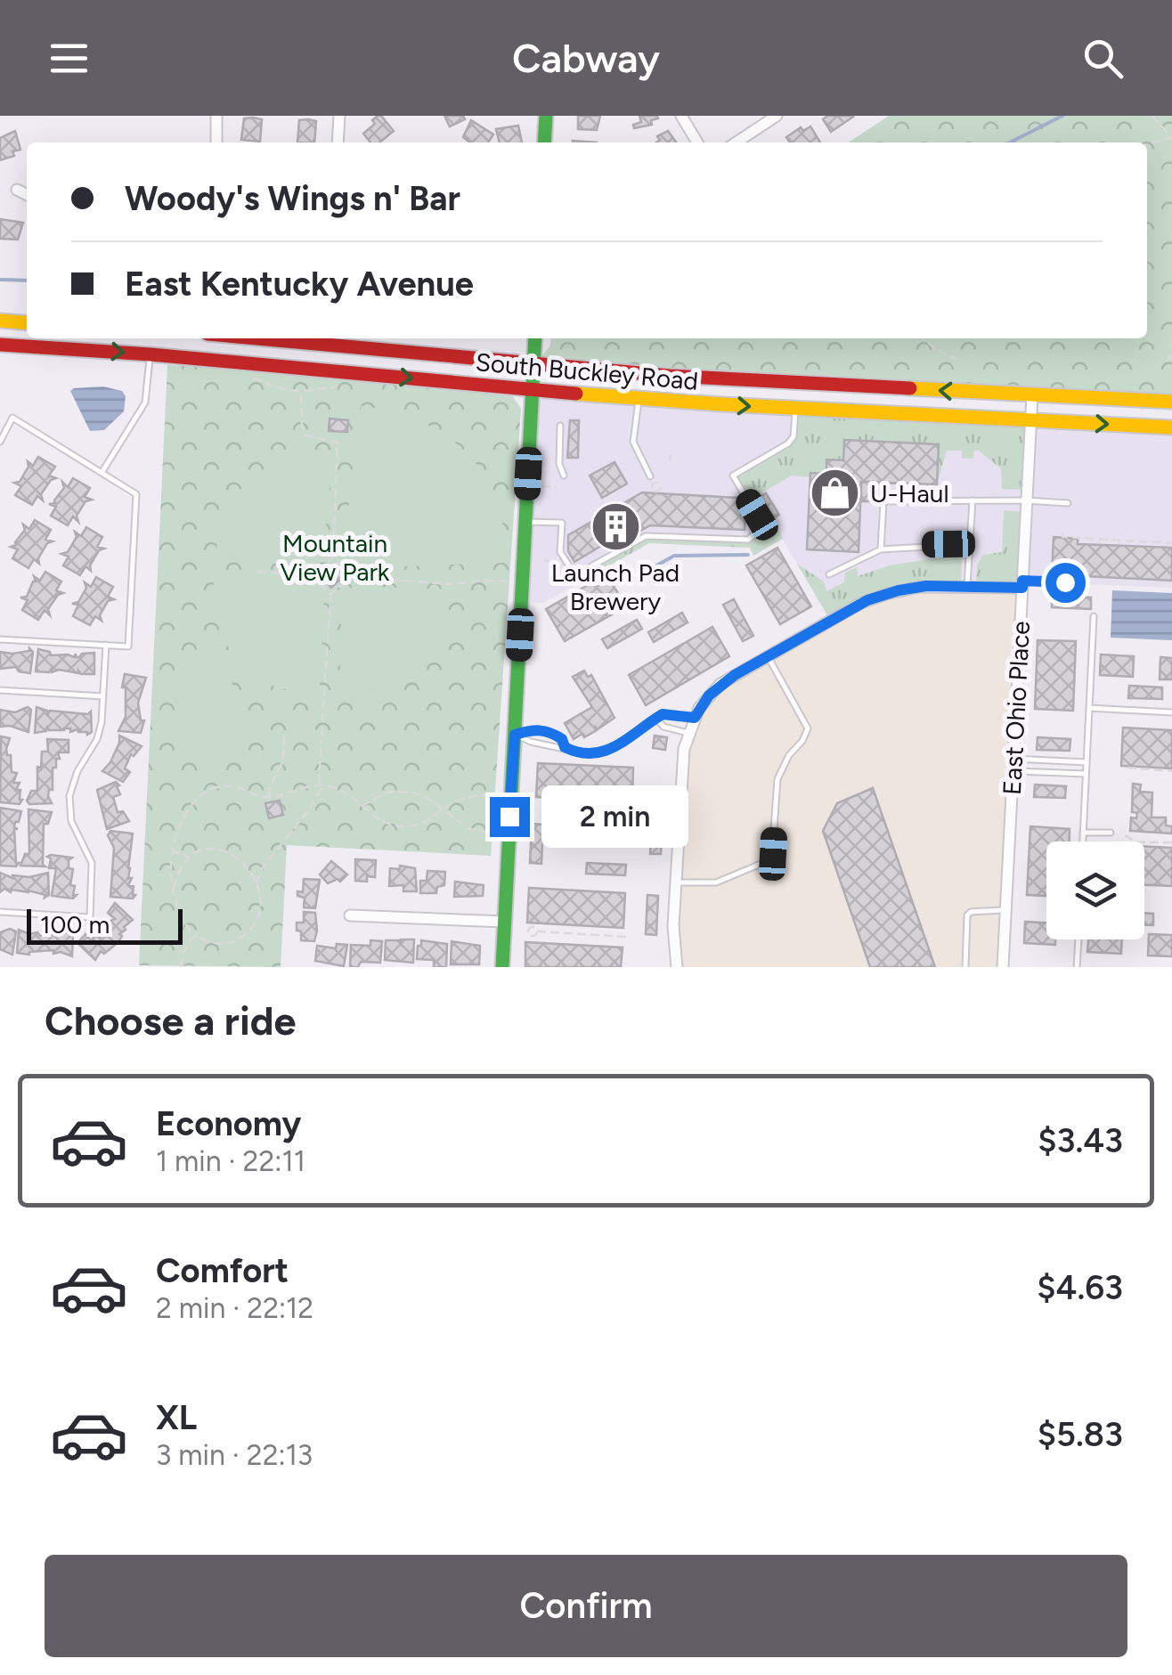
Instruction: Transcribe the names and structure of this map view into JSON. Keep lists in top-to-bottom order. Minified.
{"streets":{"main road":["South Buckley Road"],"street":["East Ohio Place"]},"crossings":[["South Buckley Road","East Ohio Place"]],"parks":["Mountain View Park"],"places":{"shop":["U-Haul"],"building":["Launch Pad Brewery"]},"scale_bar":"100 m","page":{"header":"Cabway","banner":["Woody's Wings n' Bar","East Kentucky Avenue"],"bubble":"2 min","scale":"100 m","heading":"Choose a ride","list":[{"name":"Economy","note":"1 min · 22:11","value":"$3.43"},{"name":"Comfort","note":"2 min · 22:12","value":"$4.63"},{"name":"XL","note":"3 min · 22:13","value":"$5.83"}],"buttons":"Confirm"}}
